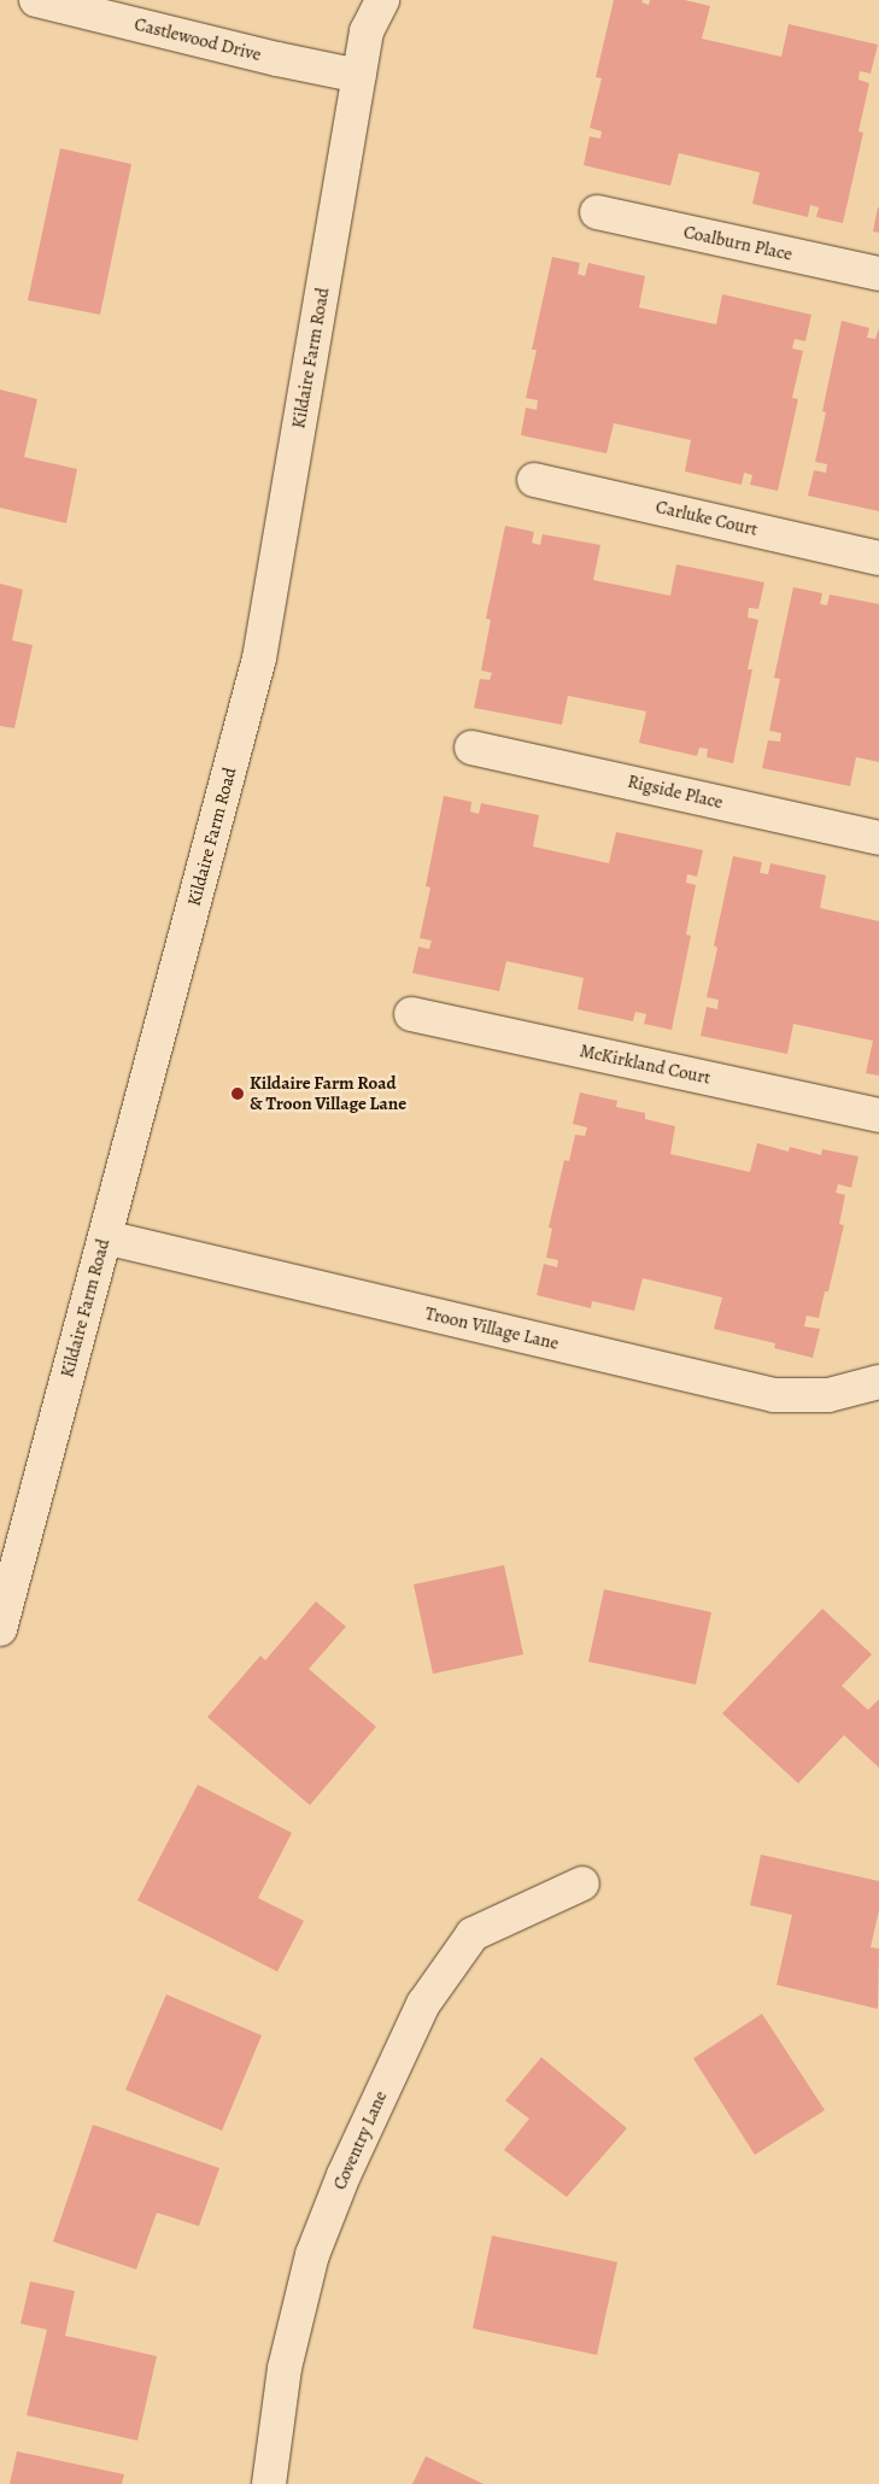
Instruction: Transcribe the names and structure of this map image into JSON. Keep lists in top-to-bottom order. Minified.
{"streets":{"street":["Castlewood Drive","Coalburn Place","Kildaire Farm Road","Carluke Court","Rigside Place","McKirkland Court","Troon Village Lane","Coventry Lane"]},"crossings":[["Castlewood Drive","Kildaire Farm Road"],["Kildaire Farm Road","Troon Village Lane"]],"places":["Kildaire Farm Road & Troon Village Lane"]}
